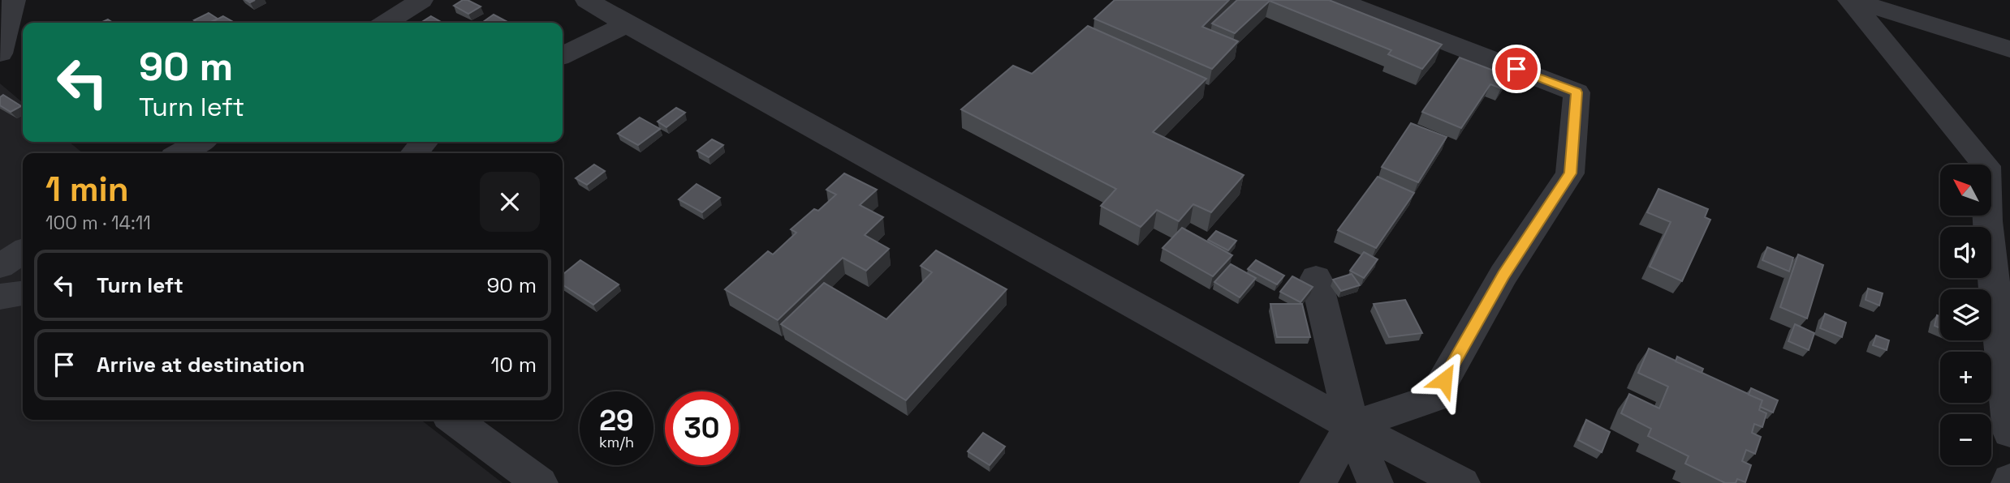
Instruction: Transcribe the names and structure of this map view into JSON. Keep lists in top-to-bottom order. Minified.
{"north":"top left","page":{"turn":["90 m","Turn left"],"heading":["1 min","100 m · 14:11"],"map_buttons":["+","−"],"list":[{"name":"Turn left","value":"90 m"},{"name":"Arrive at destination","value":"10 m"}],"speed":"29 km/h","limit":"30"}}
